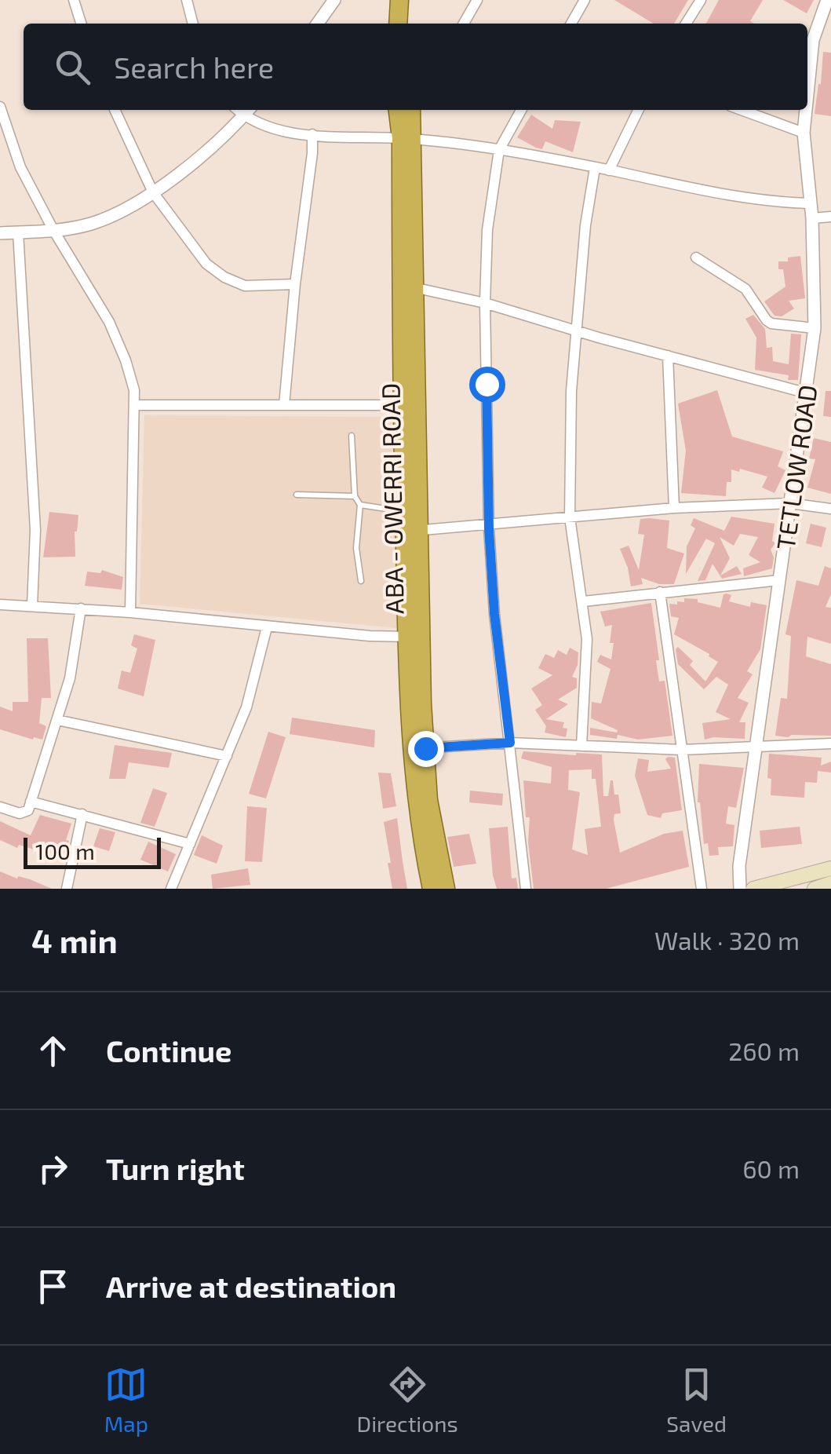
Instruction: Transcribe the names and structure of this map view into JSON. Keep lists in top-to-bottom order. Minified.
{"streets":{"highway":["ABA - OWERRI ROAD"],"street":["TETLOW ROAD"]},"scale_bar":"100 m","page":{"search":"Search here","scale":"100 m","heading":["4 min","Walk · 320 m"],"list":[["Continue","260 m"],["Turn right","60 m"],"Arrive at destination"],"nav":["Map","Directions","Saved"]}}
